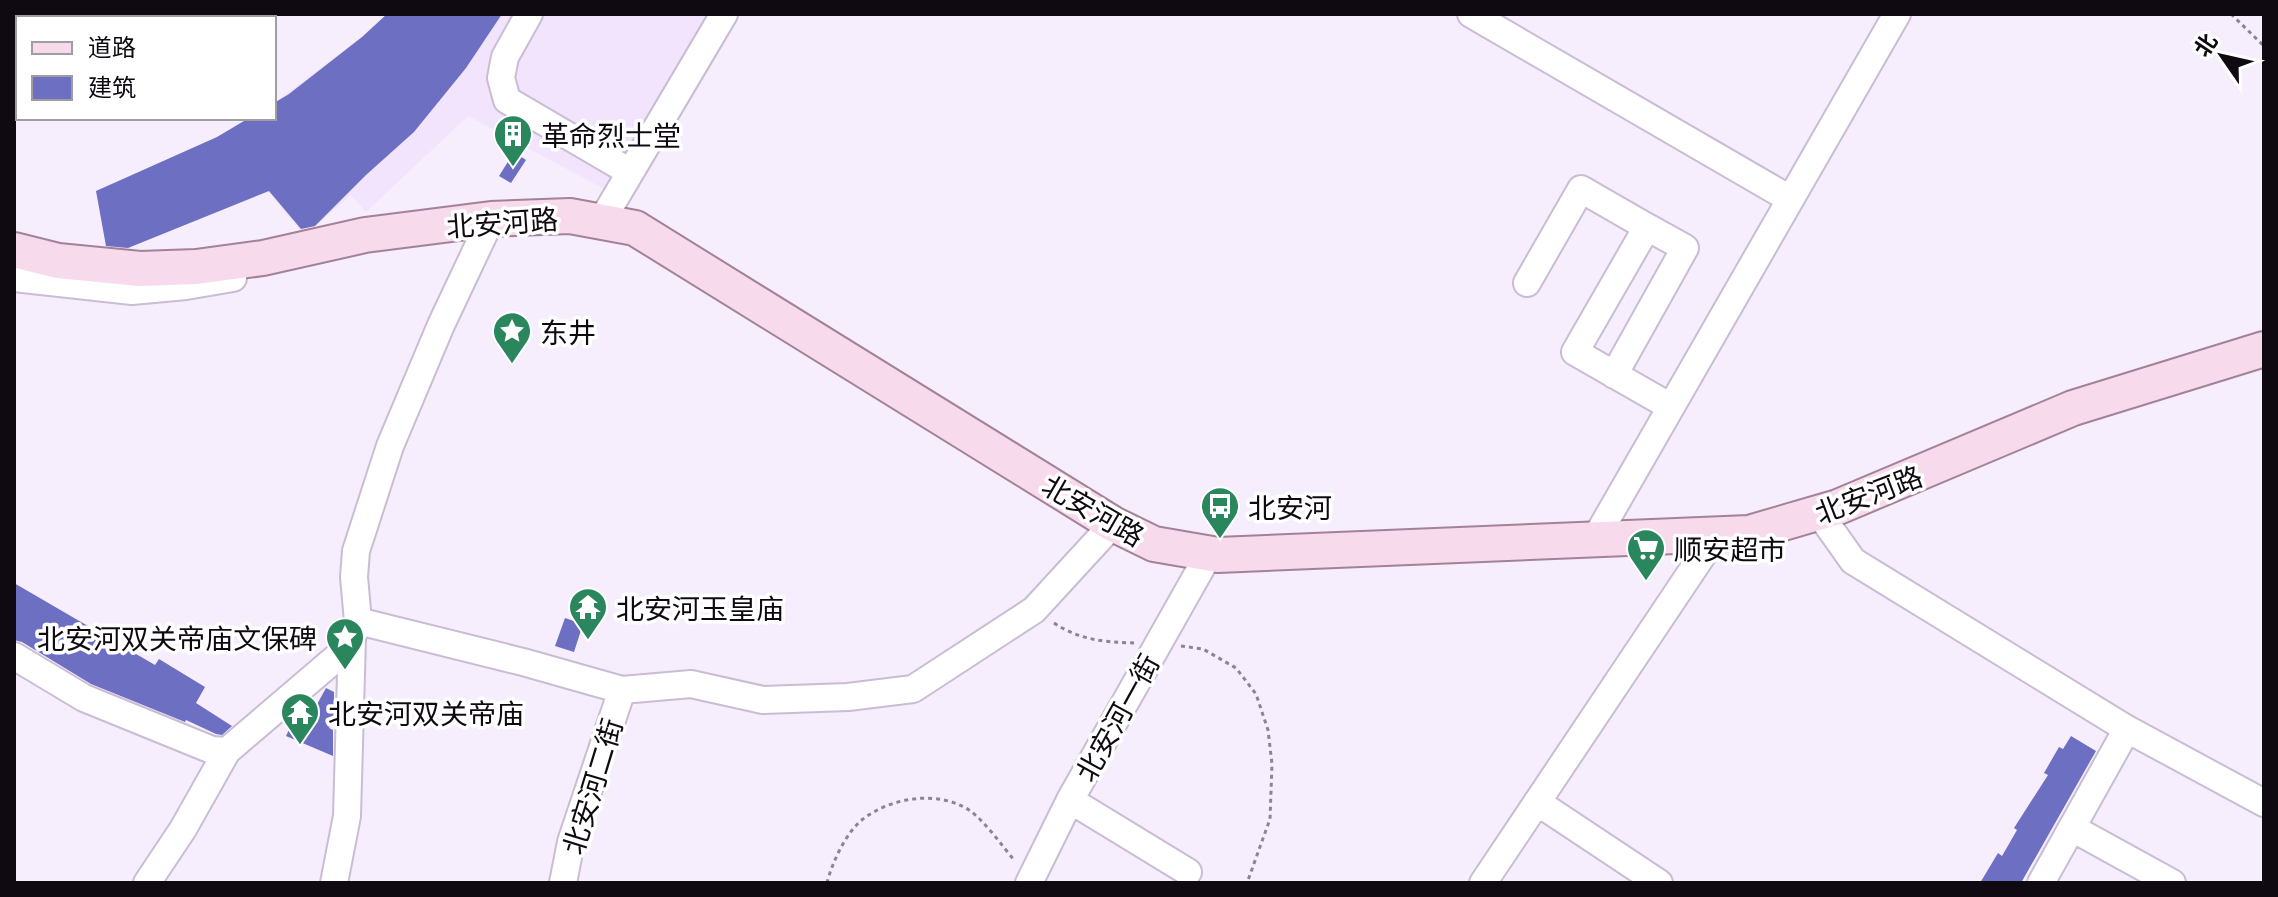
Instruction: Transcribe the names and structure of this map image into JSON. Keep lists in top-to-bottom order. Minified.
{"streets":{"main road":["北安河路"],"street":["北安河一街","北安河二街"]},"crossings":[["北安河路","北安河一街"]],"places":{"building":["革命烈士堂"],"place":["东井","北安河双关帝庙文保碑"],"bus stop":["北安河"],"supermarket":["顺安超市"],"temple":["北安河玉皇庙","北安河双关帝庙"]},"legend":["道路","建筑"],"north":"top left"}
